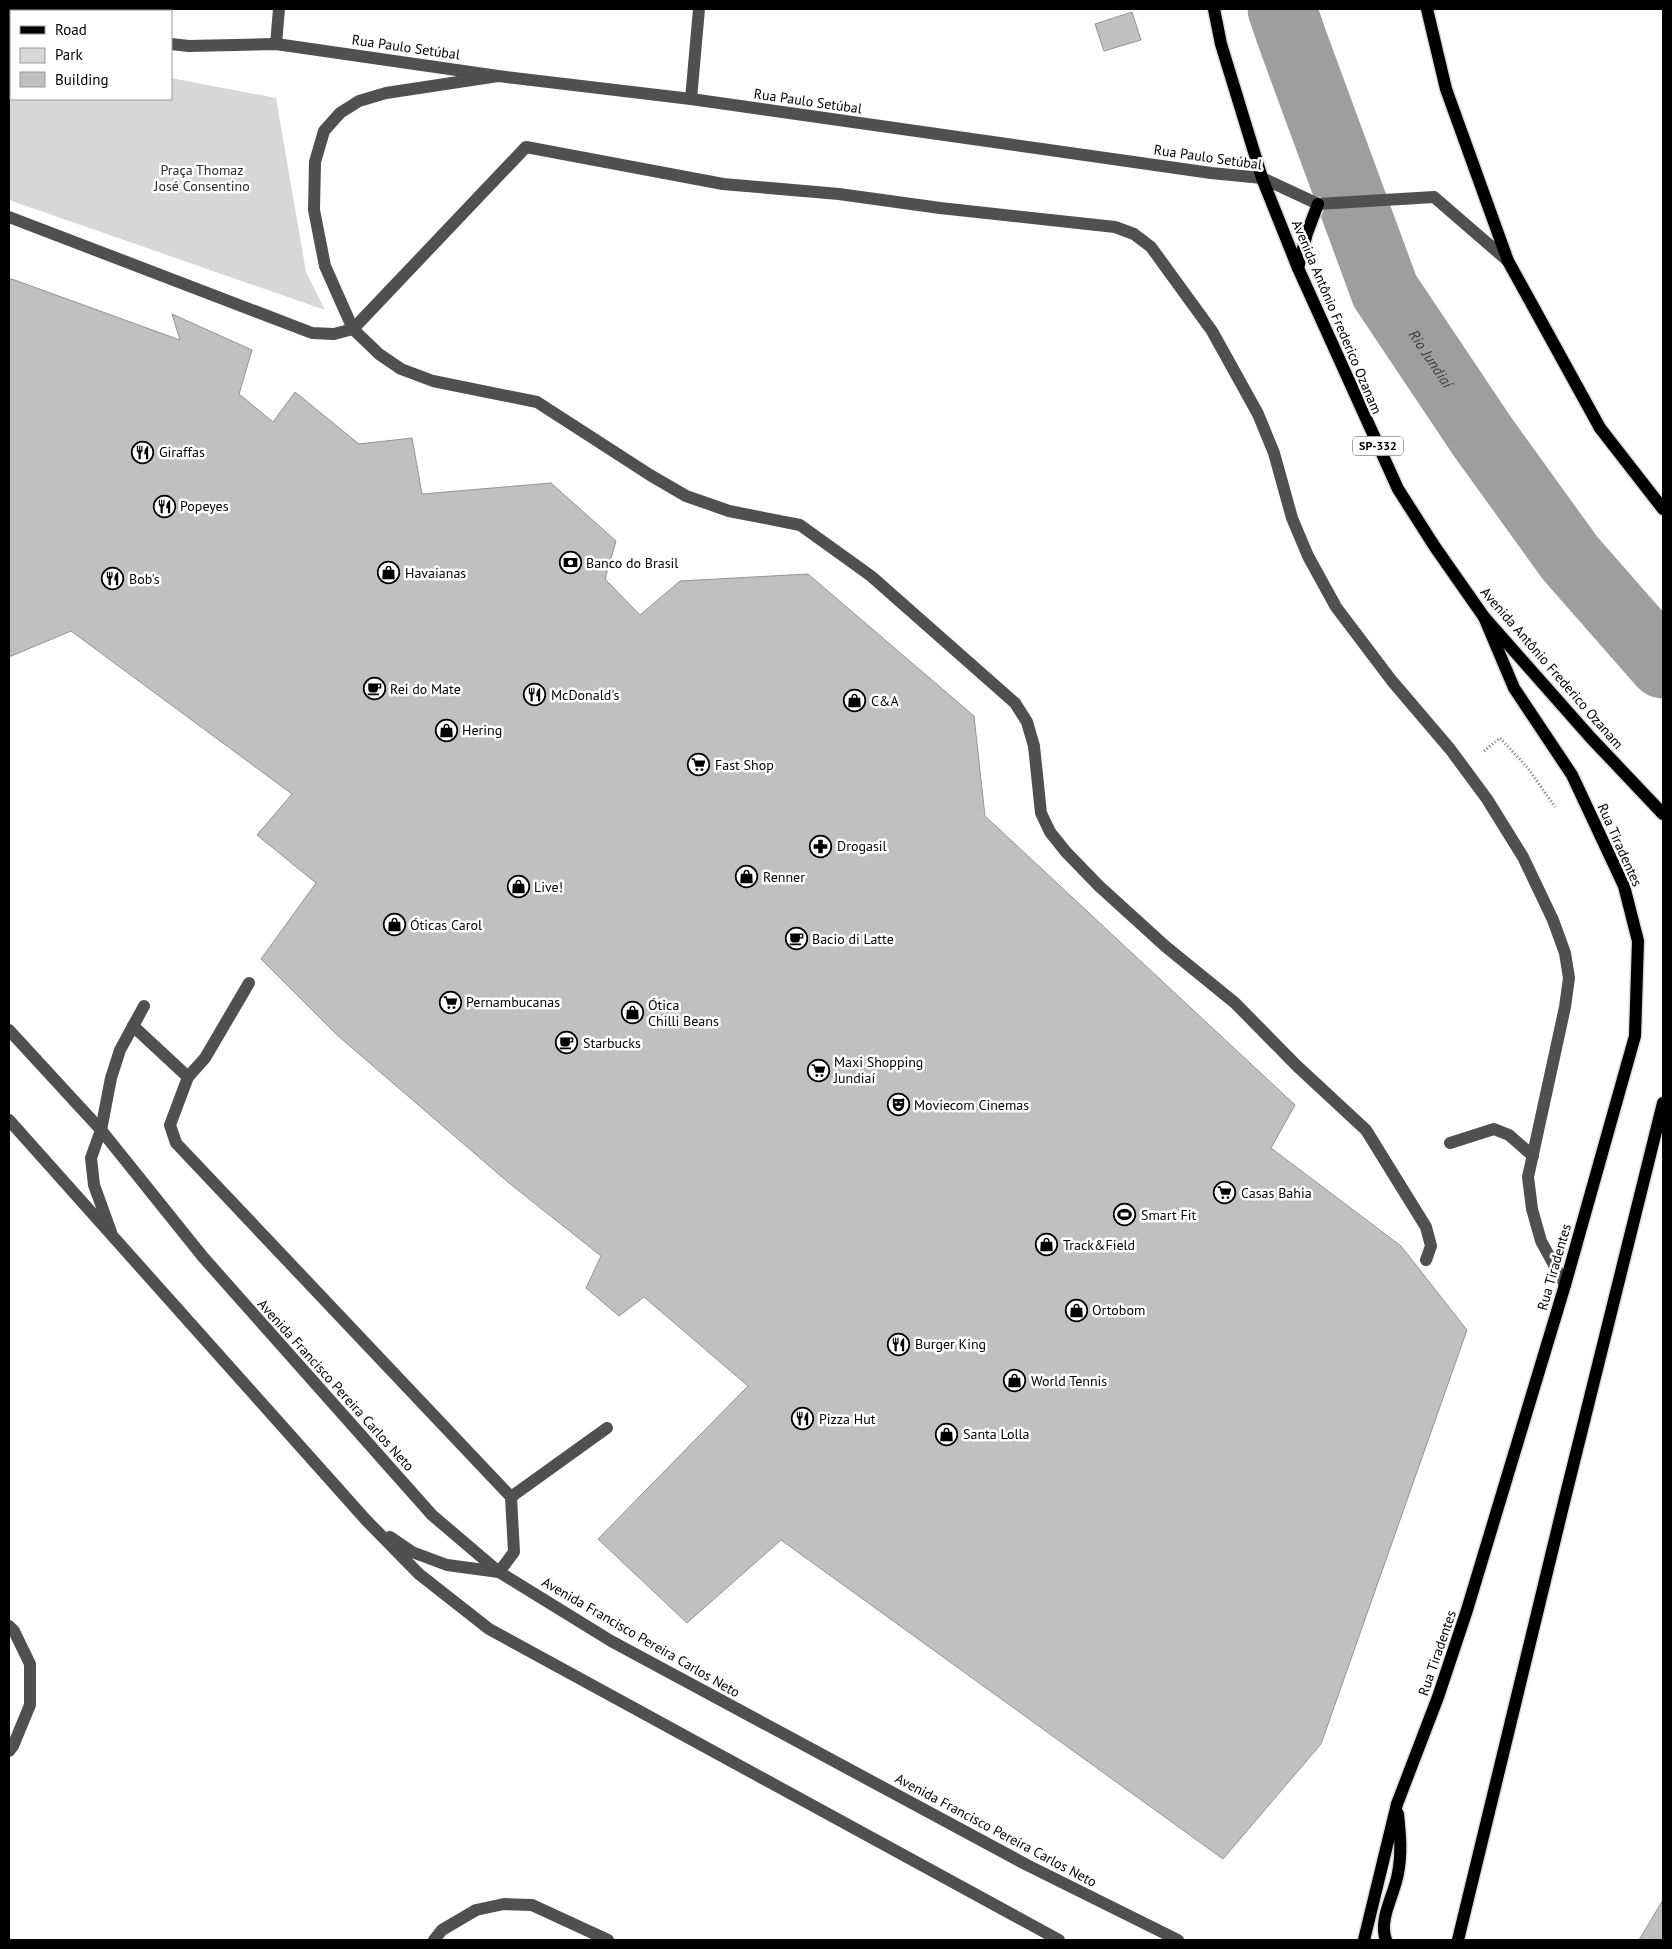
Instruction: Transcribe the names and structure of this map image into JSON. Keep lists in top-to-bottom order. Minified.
{"streets":{"main road":["Avenida Antônio Frederico Ozanam","SP-332","Rua Tiradentes"],"street":["Rua Paulo Setúbal","Avenida Francisco Pereira Carlos Neto"]},"crossings":[["Rua Paulo Setúbal","Avenida Antônio Frederico Ozanam"],["Avenida Antônio Frederico Ozanam","Rua Tiradentes"]],"water":["Rio Jundiaí"],"parks":["Praça Thomaz José Consentino"],"places":{"restaurant":["Giraffas","Popeyes","Bob's","McDonald's","Burger King","Pizza Hut"],"bank":["Banco do Brasil"],"shop":["Havaianas","C&A","Hering","Renner","Live!","Óticas Carol","Ótica Chilli Beans","Track&Field","Ortobom","World Tennis","Santa Lolla"],"cafe":["Rei do Mate","Bacio di Latte","Starbucks"],"supermarket":["Fast Shop","Pernambucanas","Maxi Shopping Jundiaí","Casas Bahia"],"pharmacy":["Drogasil"],"theatre":["Moviecom Cinemas"],"sports":["Smart Fit"]},"legend":["Road","Park","Building"]}
